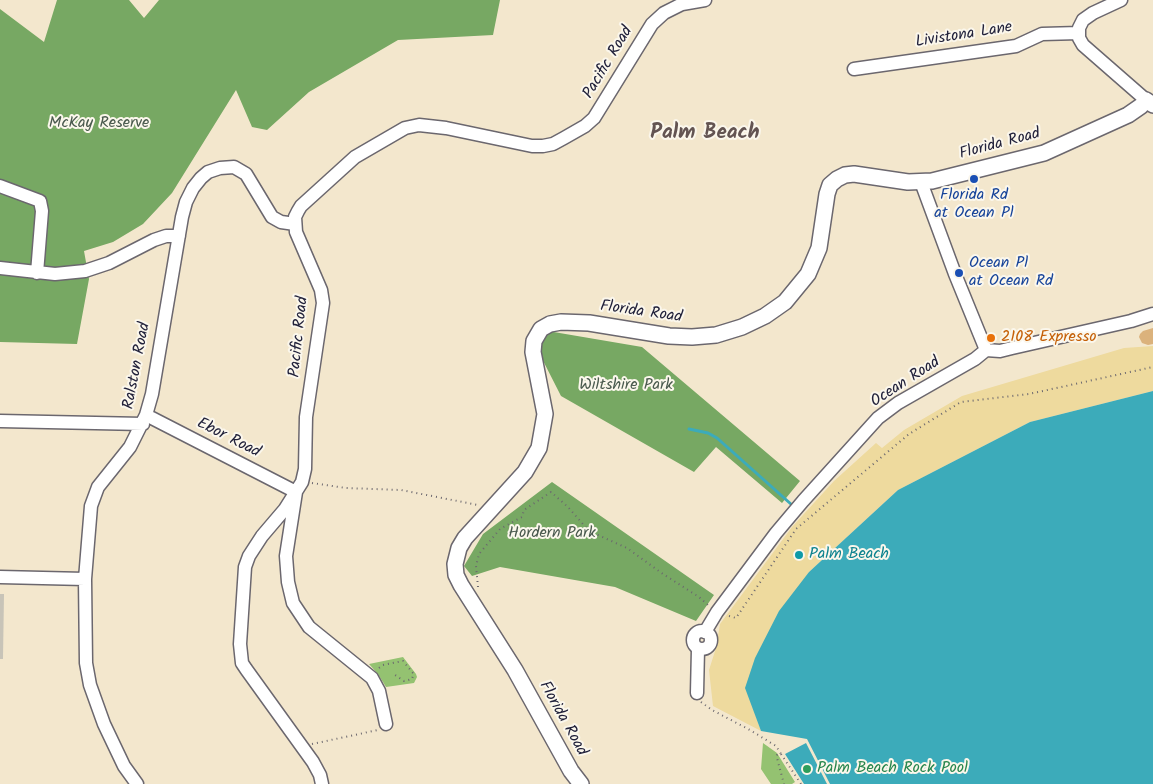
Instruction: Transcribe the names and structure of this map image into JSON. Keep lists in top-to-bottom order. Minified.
{"streets":{"main road":["Florida Road"],"street":["Livistona Lane","Pacific Road","Ralston Road","Ocean Road","Ebor Road"]},"crossings":[["Pacific Road","Ralston Road"],["Pacific Road","Ebor Road"],["Ralston Road","Ebor Road"]],"districts":["Palm Beach"],"parks":["McKay Reserve","Wiltshire Park","Hordern Park"],"places":["Florida Rd at Ocean Pl","Ocean Pl at Ocean Rd","2108 Expresso","Palm Beach","Palm Beach Rock Pool"]}
